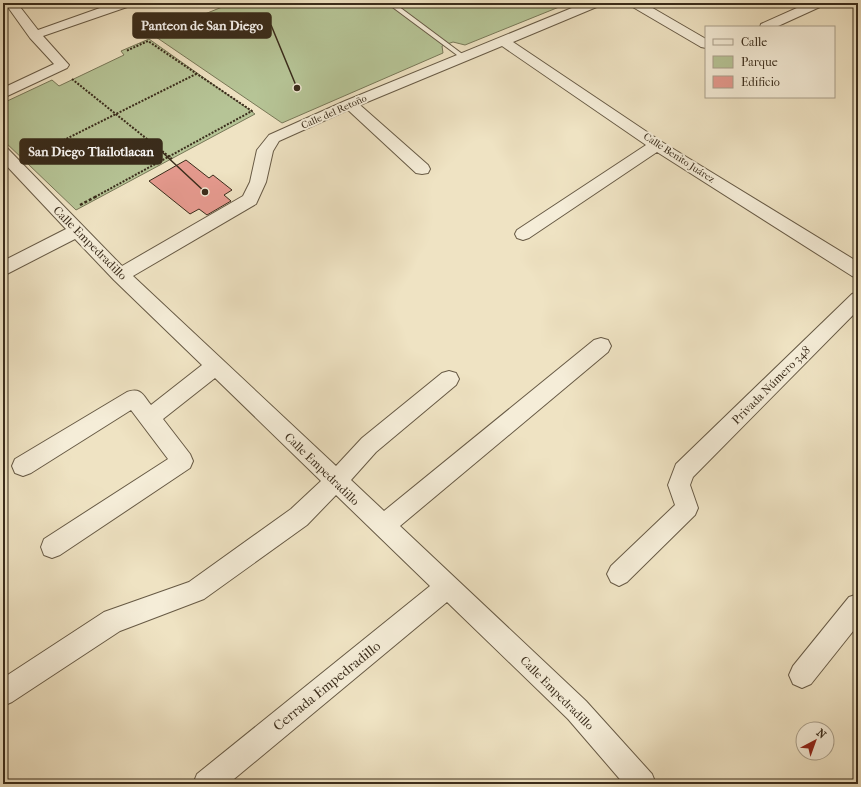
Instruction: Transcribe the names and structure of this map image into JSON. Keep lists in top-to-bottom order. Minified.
{"streets":{"street":["Calle del Retoño","Calle Benito Juárez","Calle Empedradillo","Privada Número 348","Cerrada Empedradillo"]},"crossings":[["Calle del Retoño","Calle Benito Juárez"],["Calle del Retoño","Calle Empedradillo"],["Calle Empedradillo","Cerrada Empedradillo"]],"places":["Panteon de San Diego","San Diego Tlailotlacan"],"legend":["Calle","Parque","Edificio"],"north":"top right"}
